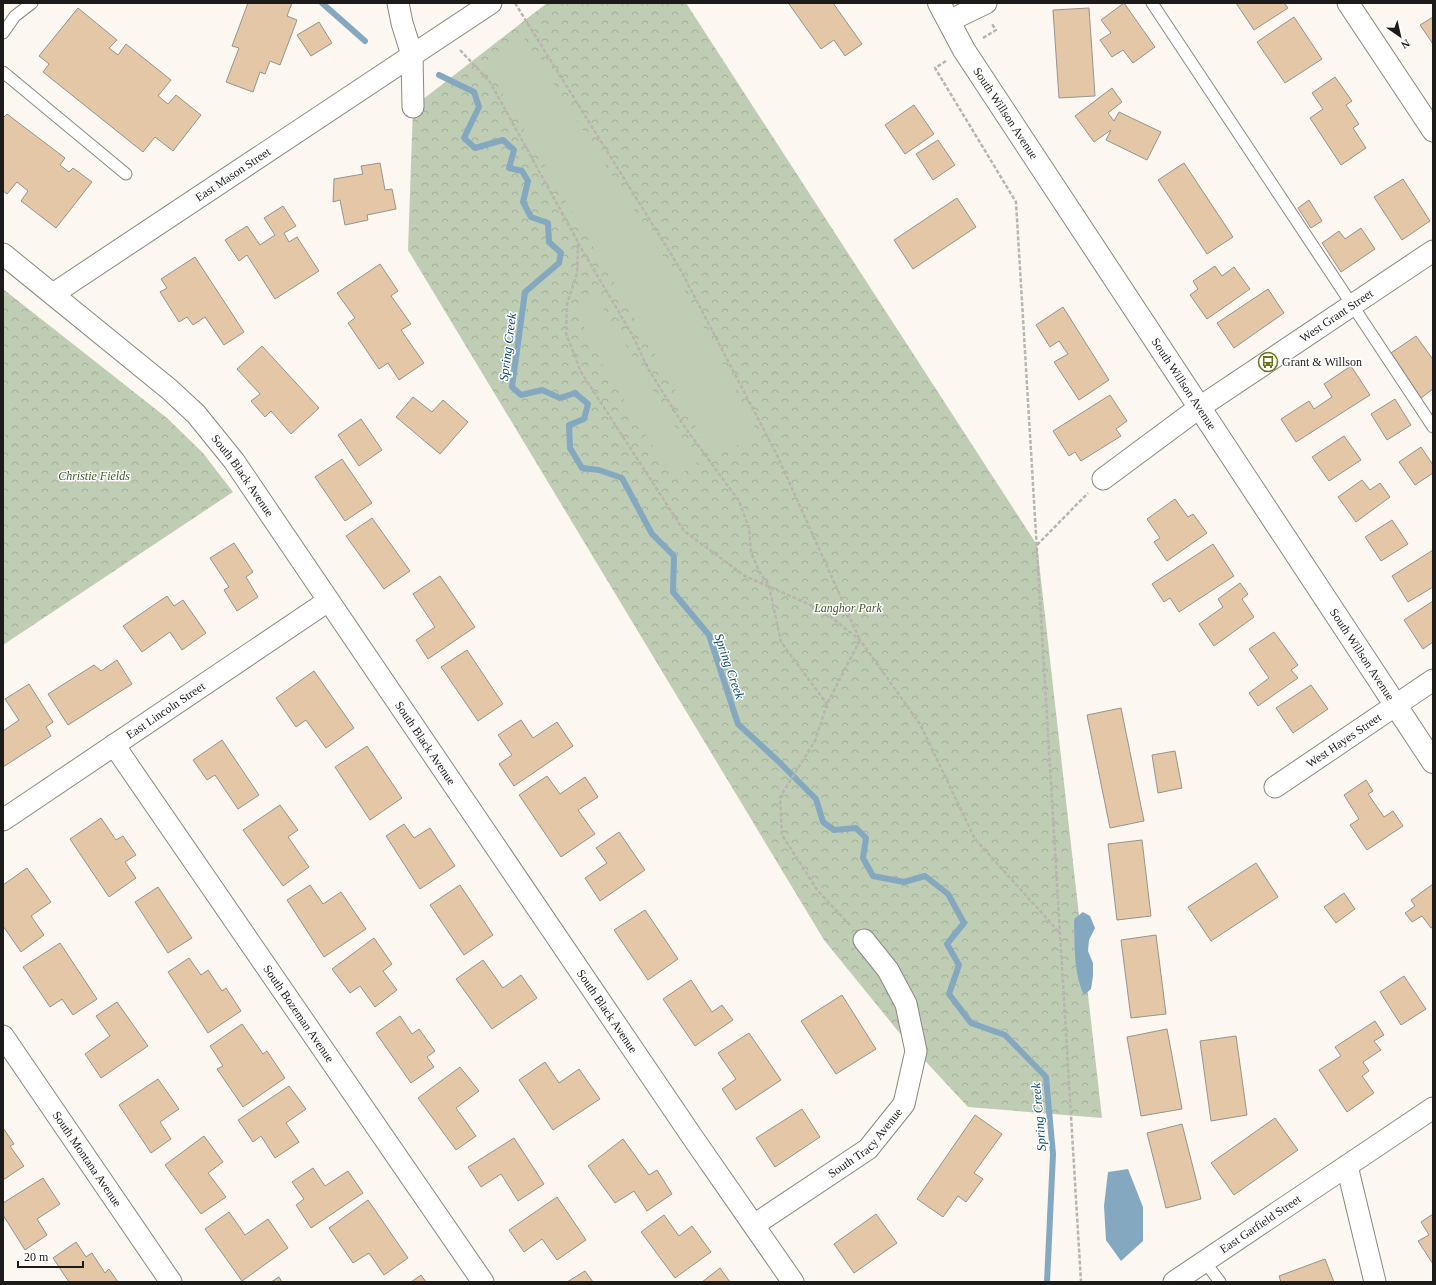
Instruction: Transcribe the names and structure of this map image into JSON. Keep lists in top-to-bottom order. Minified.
{"streets":{"main road":["South Willson Avenue"],"street":["East Mason Street","West Grant Street","South Black Avenue","East Lincoln Street","West Hayes Street","South Bozeman Avenue","South Tracy Avenue","South Montana Avenue","East Garfield Street"]},"crossings":[["South Willson Avenue","West Grant Street"],["South Willson Avenue","West Hayes Street"],["East Mason Street","South Black Avenue"],["South Black Avenue","East Lincoln Street"],["South Black Avenue","South Tracy Avenue"],["East Lincoln Street","South Bozeman Avenue"]],"water":["Spring Creek"],"parks":["Christie Fields","Langhor Park"],"places":{"bus stop":["Grant & Willson"]},"scale_bar":"20 m","north":"bottom right"}
